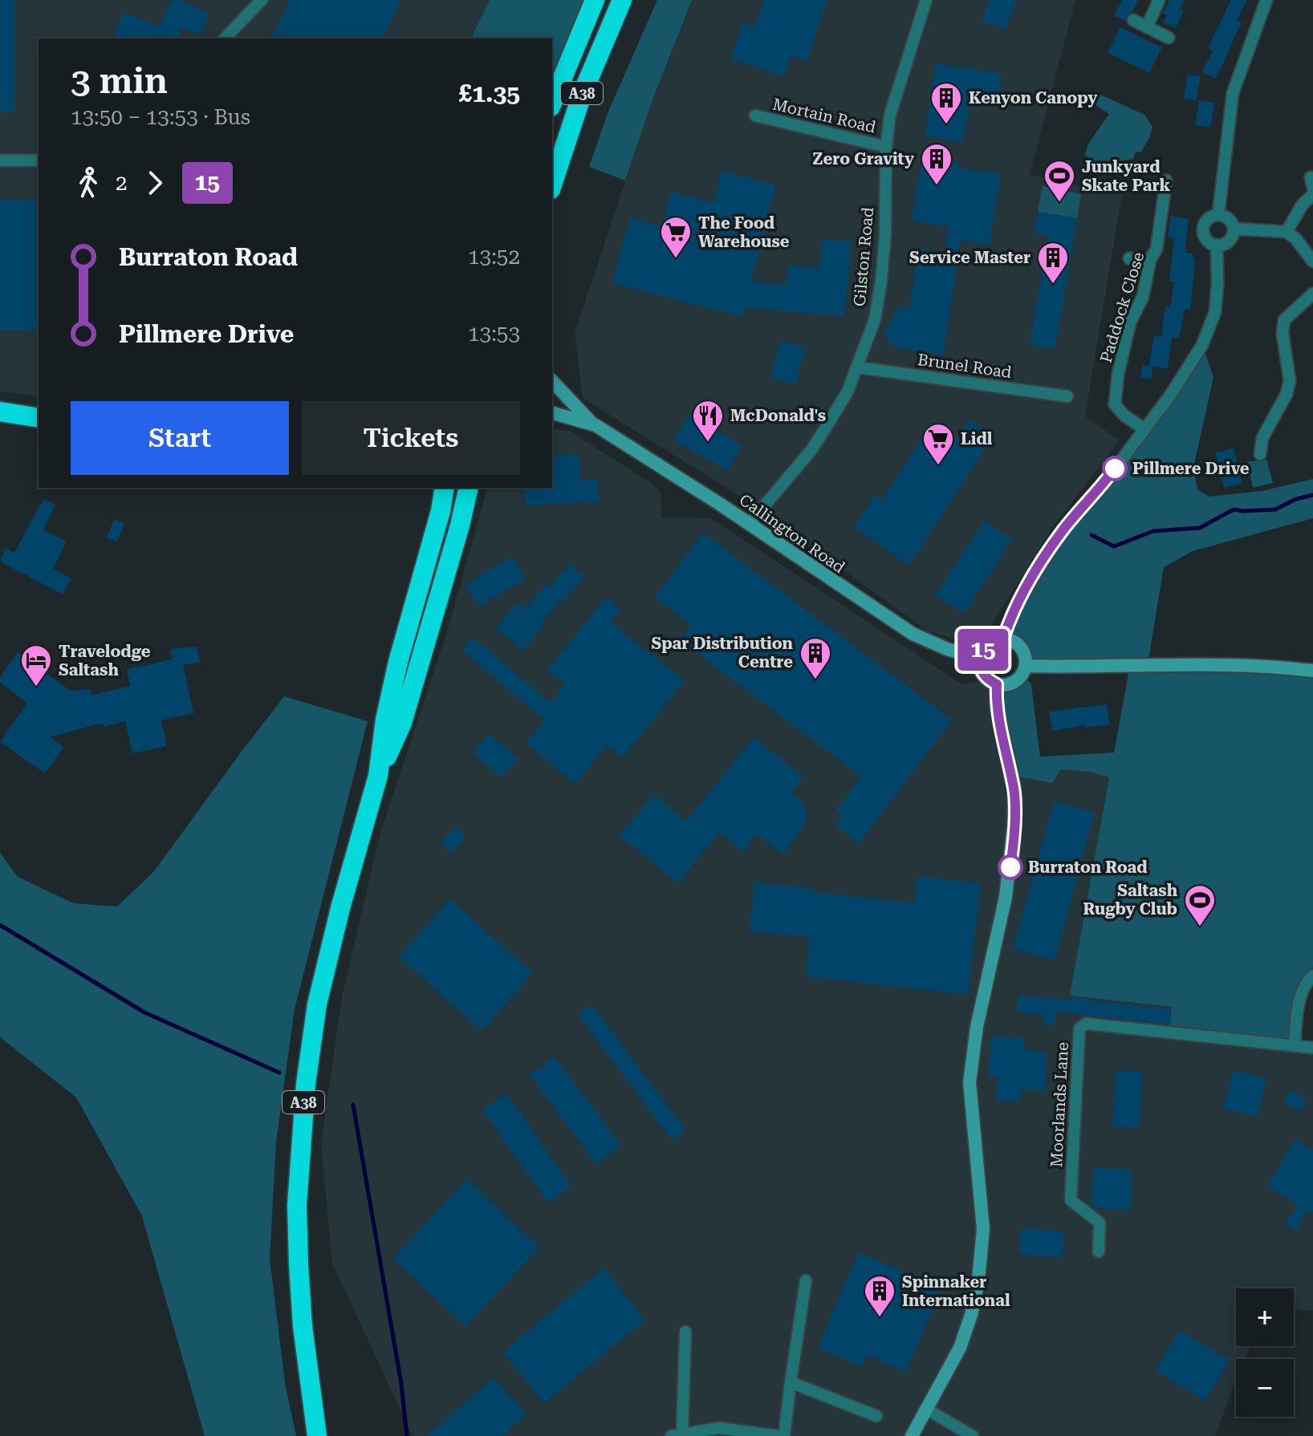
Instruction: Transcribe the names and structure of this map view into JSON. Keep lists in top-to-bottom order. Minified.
{"streets":{"highway":["A38"],"main road":["Callington Road"],"street":["Mortain Road","Gilston Road","Paddock Close","Brunel Road","Moorlands Lane"]},"crossings":[["Mortain Road","Gilston Road"],["Gilston Road","Brunel Road"],["Gilston Road","Callington Road"]],"places":{"building":["Kenyon Canopy","Zero Gravity","Service Master","Spar Distribution Centre","Spinnaker International"],"sports":["Junkyard Skate Park","Saltash Rugby Club"],"supermarket":["The Food Warehouse","Lidl"],"restaurant":["McDonald's"],"other":["Pillmere Drive","Burraton Road"],"hotel":["Travelodge Saltash"]},"lines":["bus line 15"],"page":{"on_map":"15","heading":["3 min","13:50 – 13:53 · Bus","£1.35"],"legs":["2","15"],"list":[{"name":"Burraton Road","value":"13:52"},{"name":"Pillmere Drive","value":"13:53"}],"buttons":["Start","Tickets"],"map_buttons":["+","−"]}}
